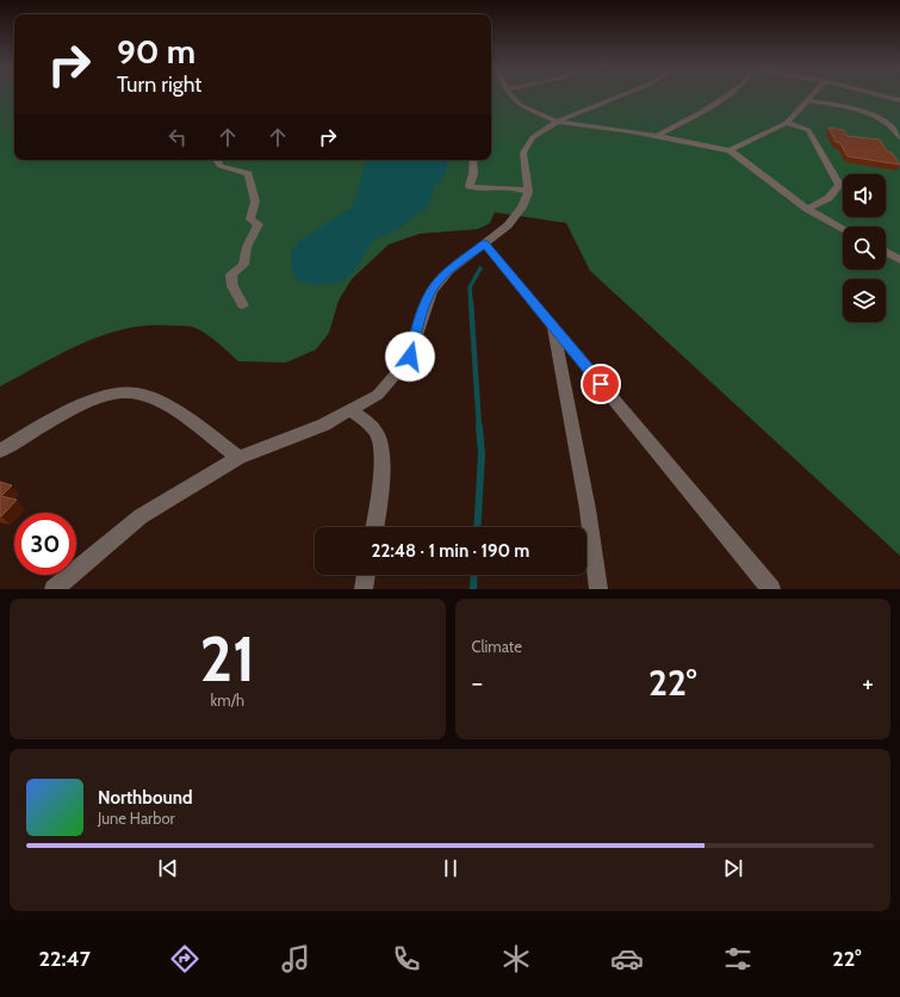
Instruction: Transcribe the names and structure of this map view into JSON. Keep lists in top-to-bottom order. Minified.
{"page":{"turn":["90 m","Turn right"],"limit":"30","trip":"22:48 · 1 min · 190 m","tile":[["21","km/h"],"Climate"],"heat":["−","22°","+"],"song":["Northbound","June Harbor"],"tabs":["22:47","22°"]}}
